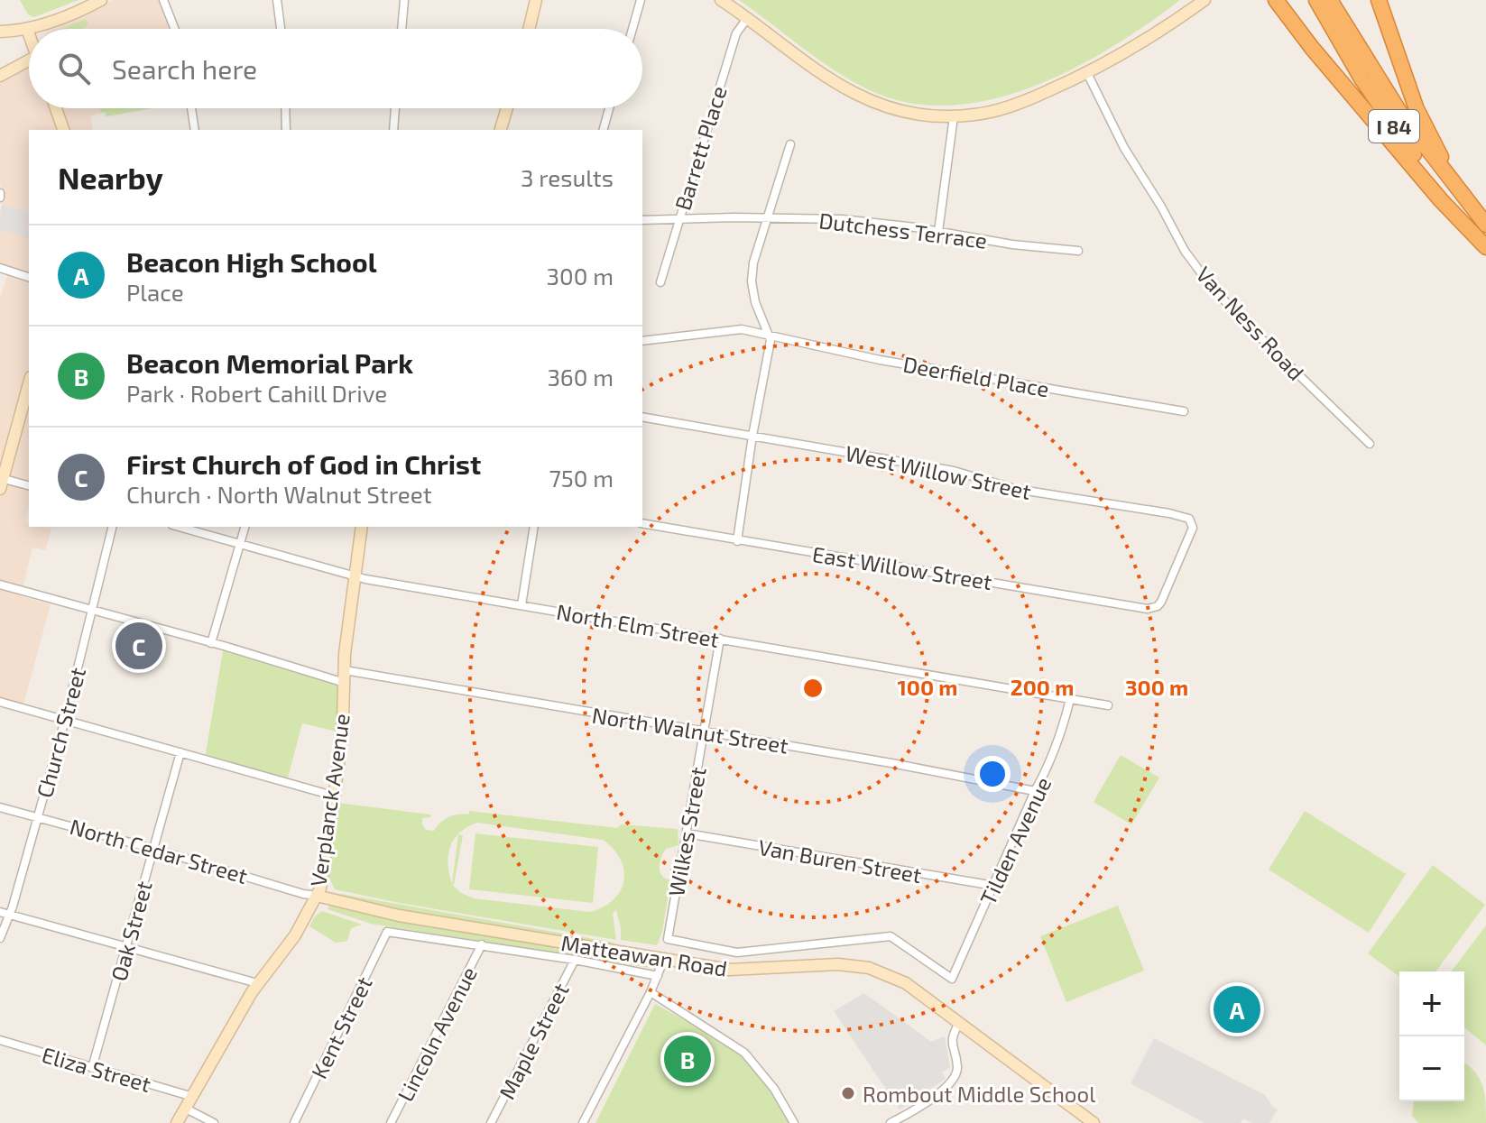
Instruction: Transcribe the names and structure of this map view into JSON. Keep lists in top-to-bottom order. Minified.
{"streets":{"highway":["I 84"],"street":["Barrett Place","Dutchess Terrace","Van Ness Road","Deerfield Place","West Willow Street","East Willow Street","North Elm Street","North Walnut Street","Church Street","Verplanck Avenue","Wilkes Street","Tilden Avenue","North Cedar Street","Van Buren Street","Oak Street","Matteawan Road","Kent Street","Lincoln Avenue","Maple Street","Eliza Street"]},"crossings":[["Barrett Place","Dutchess Terrace"],["West Willow Street","East Willow Street"],["North Elm Street","Verplanck Avenue"],["North Elm Street","Wilkes Street"],["North Elm Street","Tilden Avenue"],["North Walnut Street","Verplanck Avenue"],["North Walnut Street","Wilkes Street"],["North Walnut Street","Tilden Avenue"],["Church Street","North Cedar Street"],["Verplanck Avenue","North Cedar Street"],["Verplanck Avenue","Matteawan Road"],["Verplanck Avenue","Eliza Street"],["Wilkes Street","Tilden Avenue"],["Wilkes Street","Van Buren Street"],["Tilden Avenue","Van Buren Street"],["North Cedar Street","Oak Street"],["North Cedar Street","Matteawan Road"],["Oak Street","Eliza Street"],["Kent Street","Lincoln Avenue"]],"places":["Rombout Middle School"],"page":{"search":"Search here","heading":["Nearby","3 results"],"list":[{"mark":"A","name":"Beacon High School","note":"Place","value":"300 m"},{"mark":"B","name":"Beacon Memorial Park","note":"Park · Robert Cahill Drive","value":"360 m"},{"mark":"C","name":"First Church of God in Christ","note":"Church · North Walnut Street","value":"750 m"}],"pins":["C","A","B"],"map_buttons":["+","−"]},"rings":["100 m","200 m","300 m"]}
